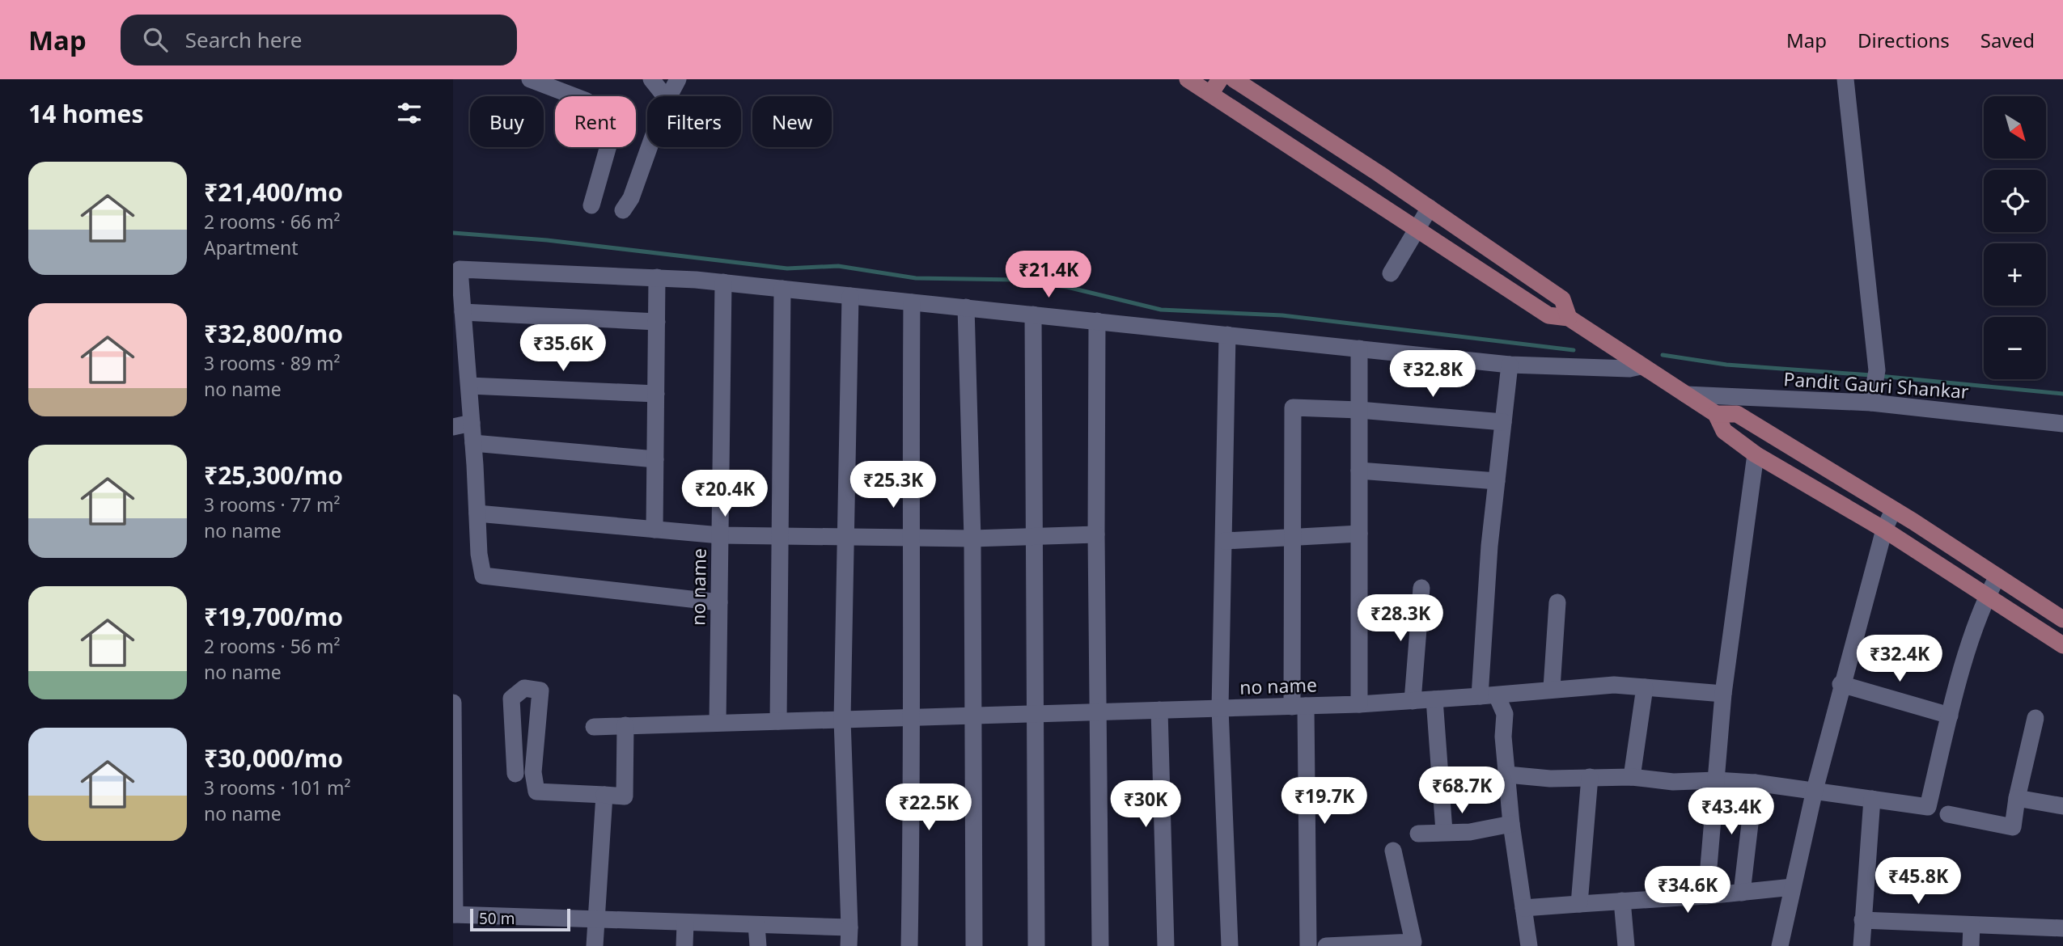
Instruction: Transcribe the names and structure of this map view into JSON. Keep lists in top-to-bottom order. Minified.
{"streets":{"street":["Pandit Gauri Shankar","no name"]},"scale_bar":"50 m","north":"bottom right","page":{"header":"Map","search":"Search here","nav":["Map","Directions","Saved"],"heading":"14 homes","map_buttons":["+","−"],"chip":["Buy","Rent","Filters","New"],"list":[{"name":"₹21,400/mo","note":"2 rooms · 66 m² · Apartment"},{"name":"₹32,800/mo","note":"3 rooms · 89 m² · no name"},{"name":"₹25,300/mo","note":"3 rooms · 77 m² · no name"},{"name":"₹19,700/mo","note":"2 rooms · 56 m² · no name"},{"name":"₹30,000/mo","note":"3 rooms · 101 m² · no name"}],"price":["₹21.4K","₹35.6K","₹32.8K","₹25.3K","₹20.4K","₹28.3K","₹32.4K","₹68.7K","₹19.7K","₹30K","₹22.5K","₹43.4K","₹45.8K","₹34.6K"],"scale":"50 m"}}
